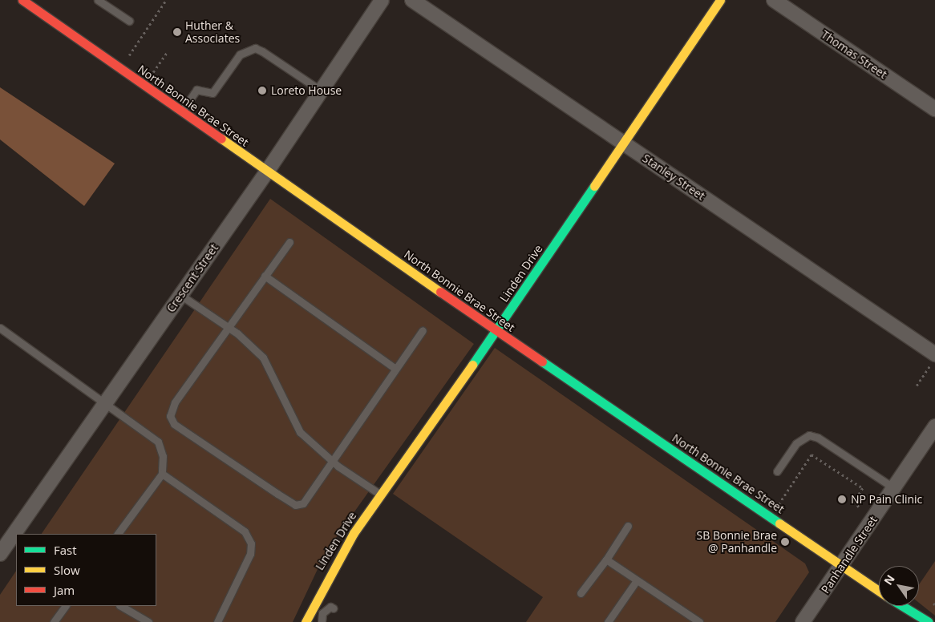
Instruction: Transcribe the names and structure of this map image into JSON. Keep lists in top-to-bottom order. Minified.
{"streets":{"main road":["North Bonnie Brae Street","Linden Drive"],"street":["Thomas Street","Stanley Street","Crescent Street","Panhandle Street"]},"crossings":[["North Bonnie Brae Street","Linden Drive"],["North Bonnie Brae Street","Crescent Street"],["North Bonnie Brae Street","Panhandle Street"],["Stanley Street","Linden Drive"]],"places":["Huther & Associates","Loreto House","NP Pain Clinic","SB Bonnie Brae @ Panhandle"],"legend":["Fast","Slow","Jam"],"north":"top left"}
